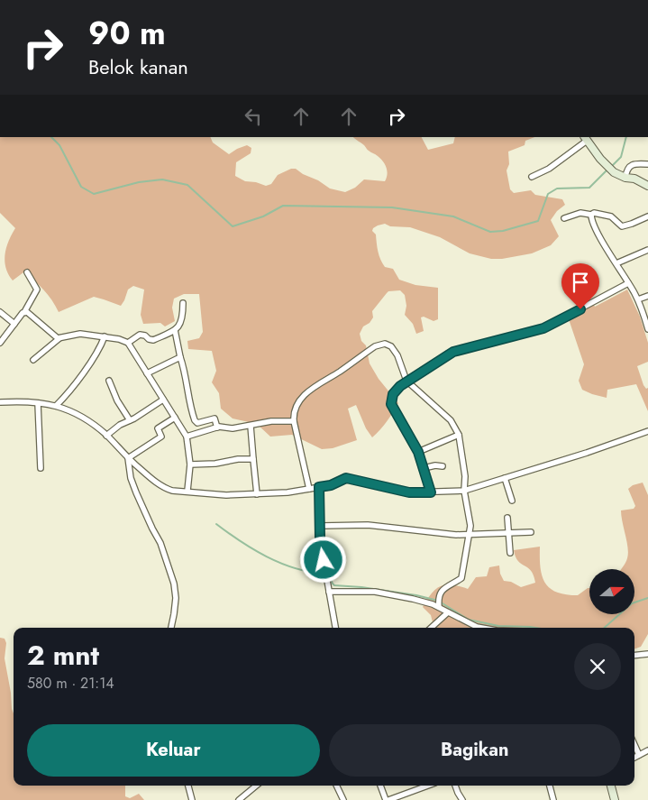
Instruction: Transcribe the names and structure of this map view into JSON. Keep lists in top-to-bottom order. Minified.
{"north":"right","page":{"turn":["90 m","Belok kanan"],"heading":["2 mnt","580 m · 21:14"],"buttons":["Keluar","Bagikan"]}}
